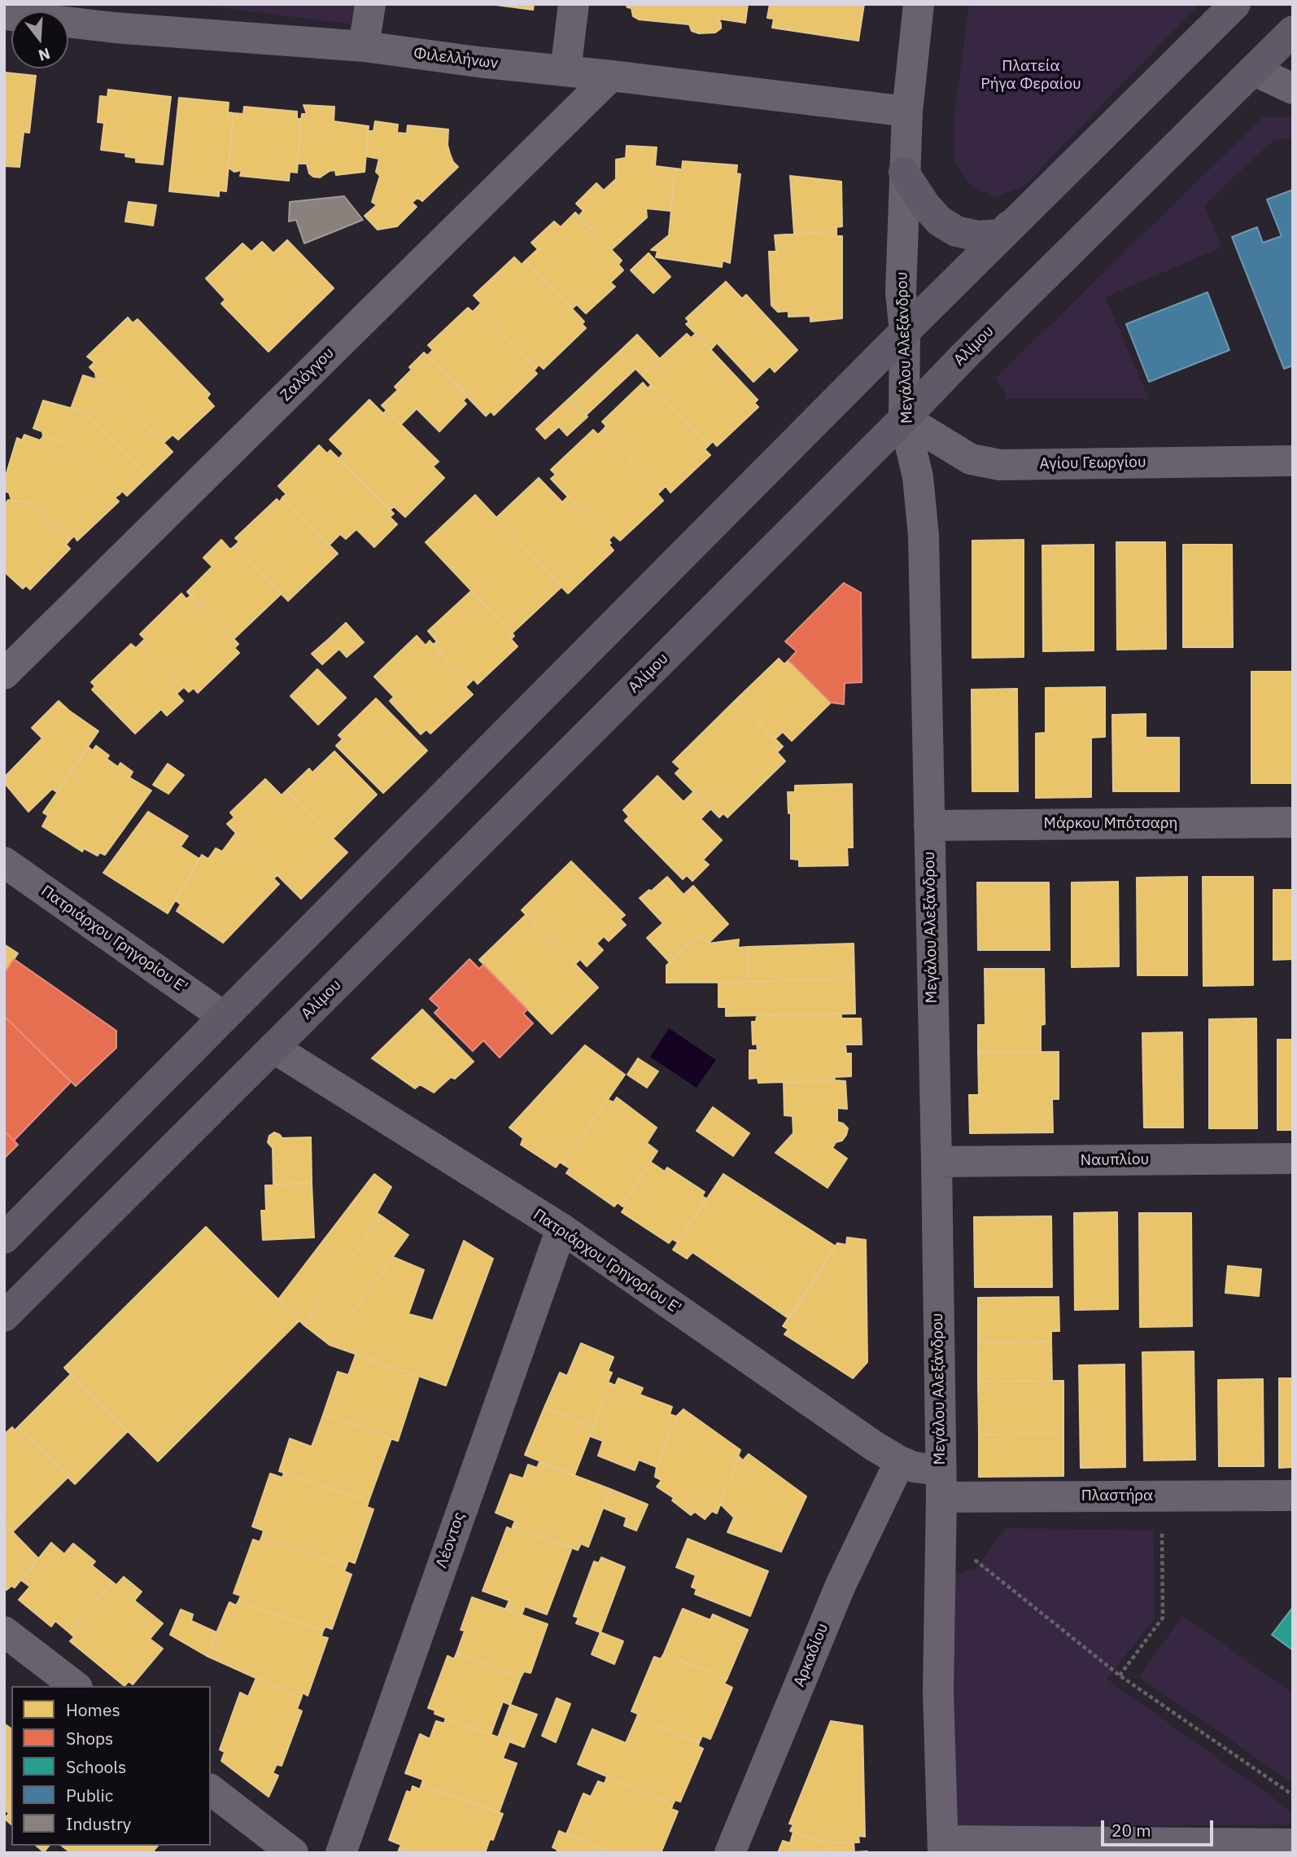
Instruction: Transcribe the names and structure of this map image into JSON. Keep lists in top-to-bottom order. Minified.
{"streets":{"main road":["Αλίμου"],"street":["Φιλελλήνων","Μεγάλου Αλεξάνδρου","Ζαλόγγου","Αγίου Γεωργίου","Μάρκου Μπότσαρη","Πατριάρχου Γρηγορίου Ε'","Ναυπλίου","Πλαστήρα","Λέοντος","Αρκαδίου"]},"crossings":[["Φιλελλήνων","Μεγάλου Αλεξάνδρου"],["Φιλελλήνων","Ζαλόγγου"],["Αλίμου","Μεγάλου Αλεξάνδρου"],["Αλίμου","Αγίου Γεωργίου"],["Αλίμου","Πατριάρχου Γρηγορίου Ε'"],["Μεγάλου Αλεξάνδρου","Αγίου Γεωργίου"],["Μεγάλου Αλεξάνδρου","Μάρκου Μπότσαρη"],["Μεγάλου Αλεξάνδρου","Πατριάρχου Γρηγορίου Ε'"],["Μεγάλου Αλεξάνδρου","Ναυπλίου"],["Μεγάλου Αλεξάνδρου","Πλαστήρα"],["Πατριάρχου Γρηγορίου Ε'","Πλαστήρα"],["Πατριάρχου Γρηγορίου Ε'","Λέοντος"],["Πατριάρχου Γρηγορίου Ε'","Αρκαδίου"]],"parks":["Πλατεία Ρήγα Φεραίου"],"legend":["Homes","Shops","Schools","Public","Industry"],"scale_bar":"20 m","north":"bottom"}
